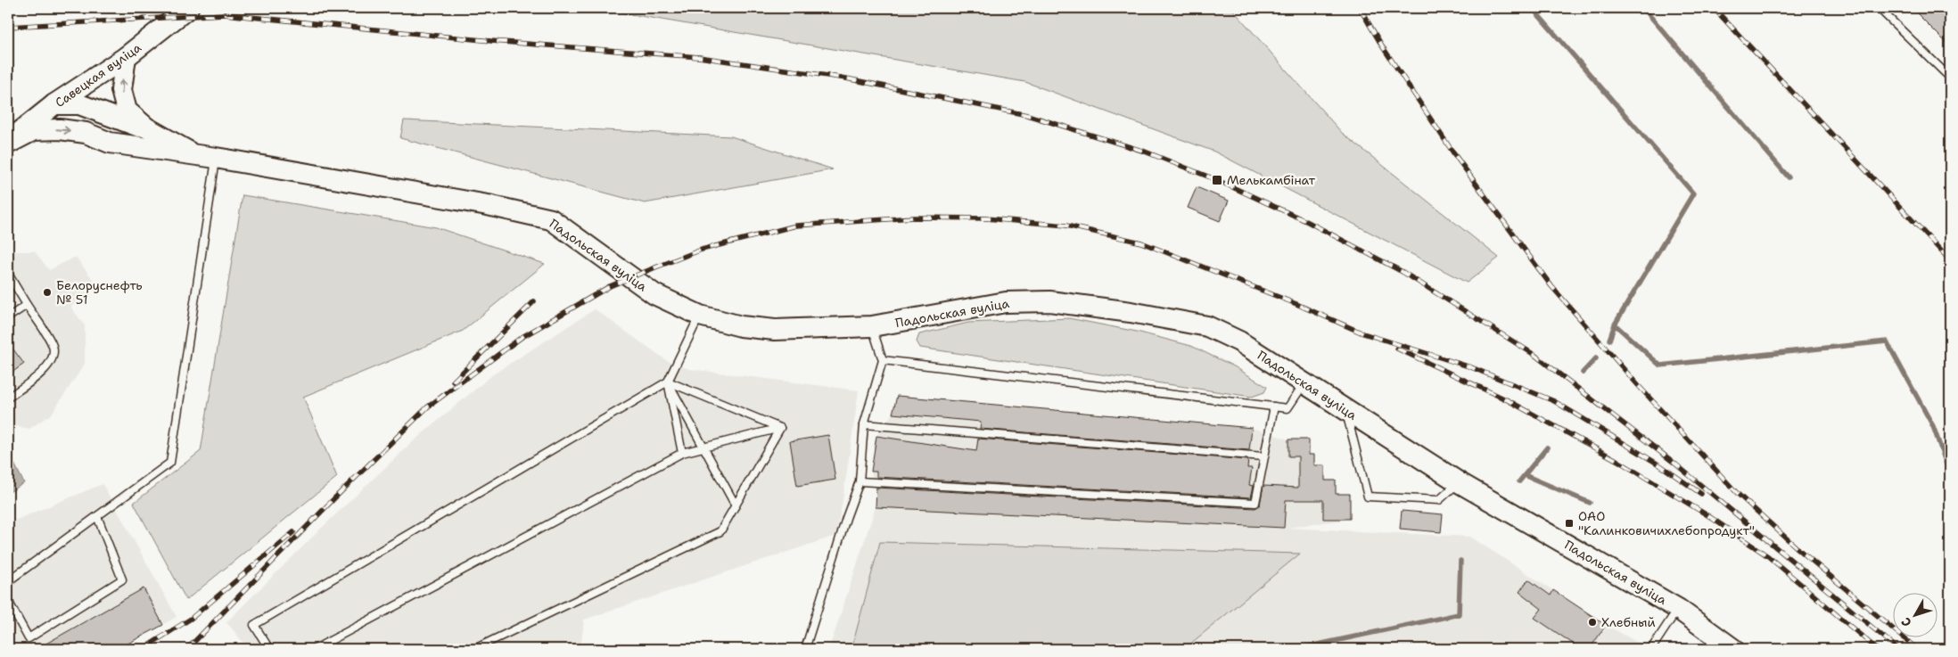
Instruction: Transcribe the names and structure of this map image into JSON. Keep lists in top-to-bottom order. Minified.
{"streets":{"main road":["Савецкая вуліца","Падольская вуліца"]},"crossings":[["Савецкая вуліца","Падольская вуліца"]],"places":{"transit":["Мелькамбінат","ОАО \"Калинковичихлебопродукт\""],"other":["Белоруснефть № 51","Хлебный"]},"north":"bottom left"}
